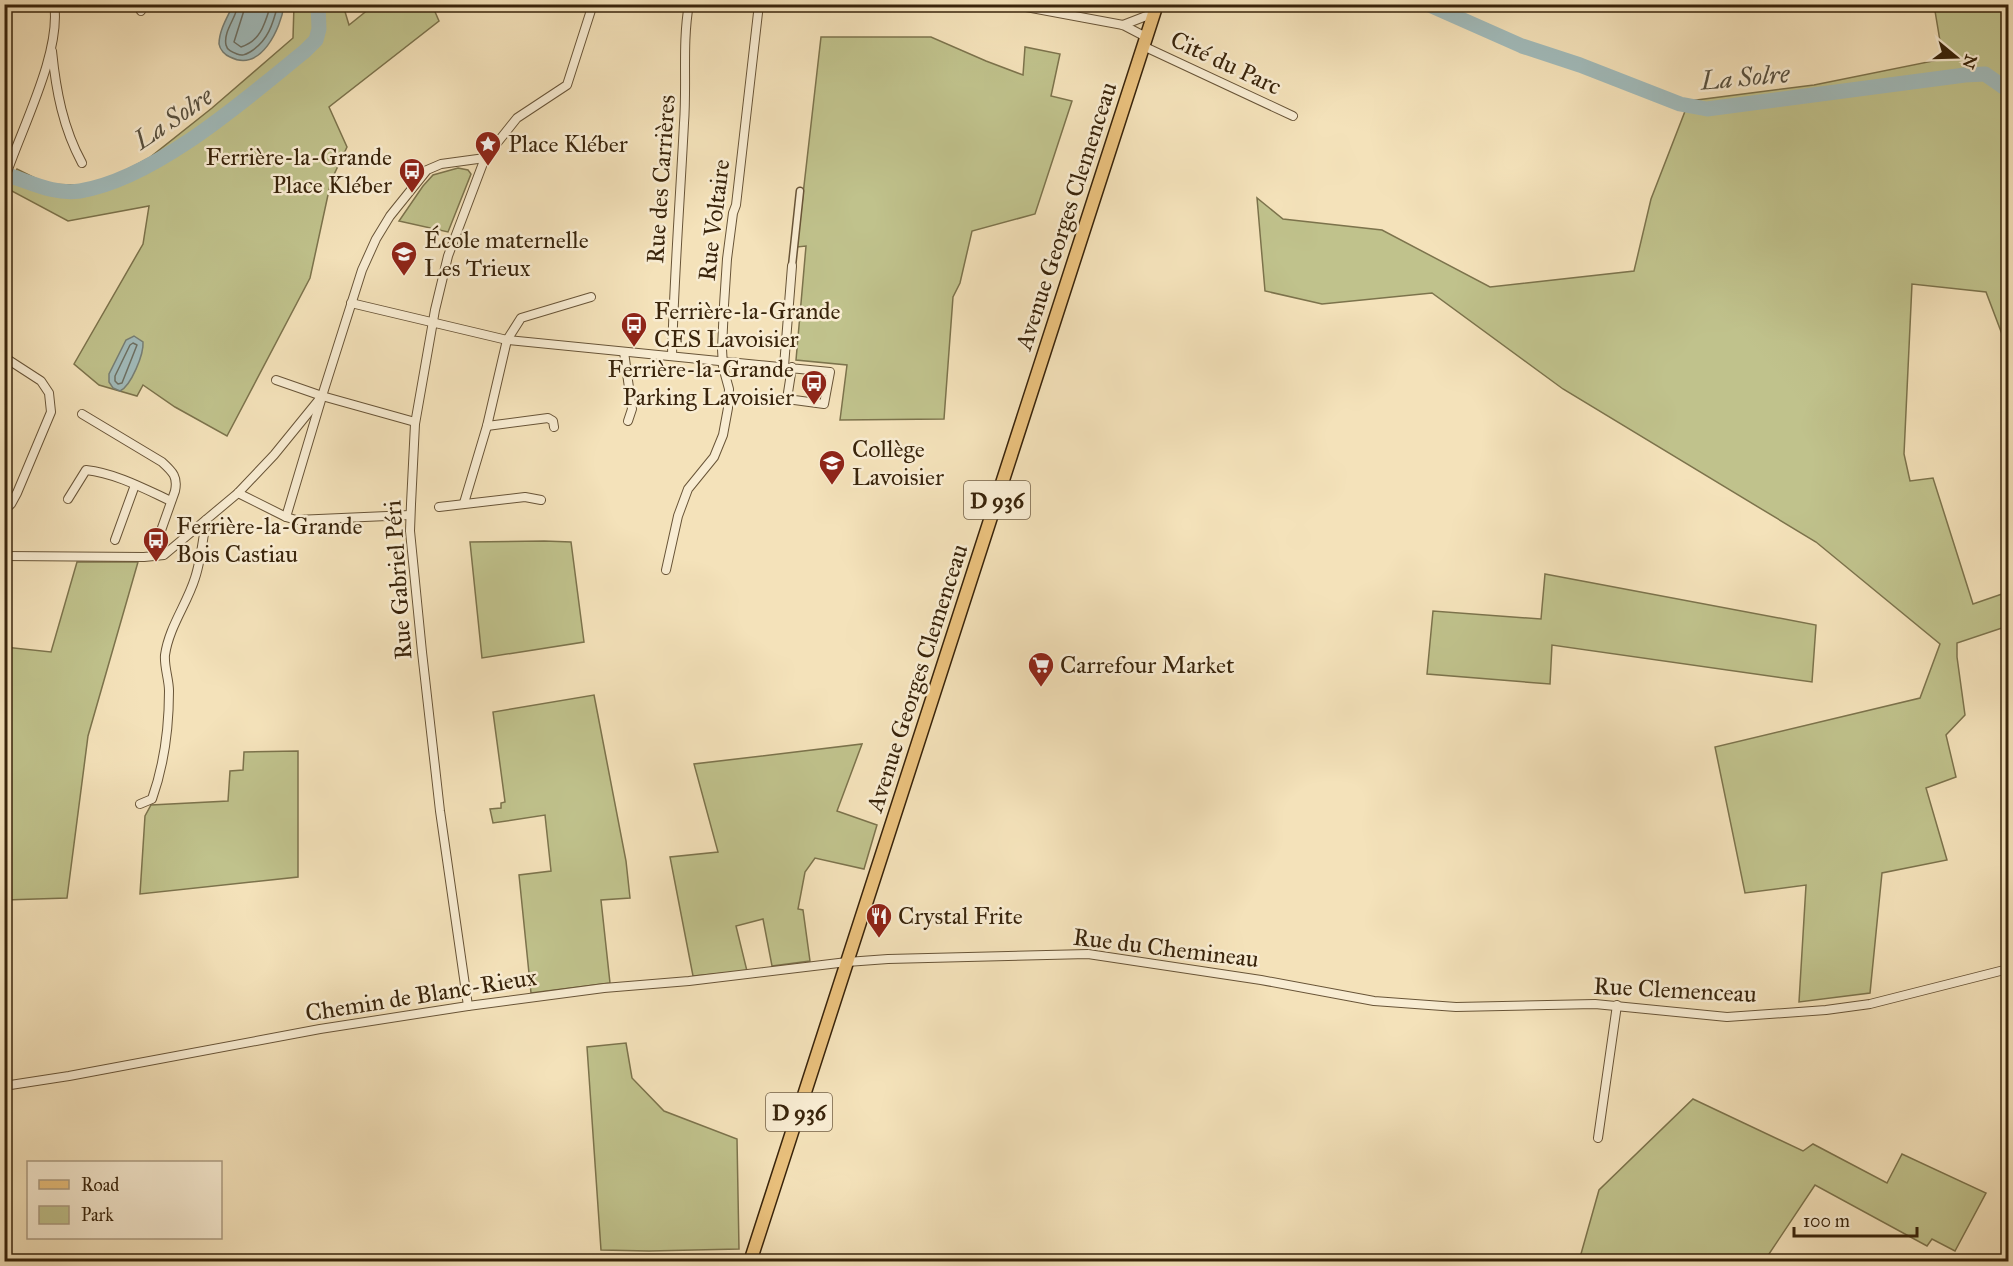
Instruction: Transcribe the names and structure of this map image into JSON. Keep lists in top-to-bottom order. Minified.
{"streets":{"main road":["Avenue Georges Clemenceau","D 936"],"street":["Cité du Parc","Rue des Carrières","Rue Voltaire","Rue Gabriel Péri","Rue du Chemineau","Rue Clemenceau","Chemin de Blanc-Rieux"]},"crossings":[["Cité du Parc","Avenue Georges Clemenceau"],["Avenue Georges Clemenceau","Rue du Chemineau"],["Avenue Georges Clemenceau","Chemin de Blanc-Rieux"],["Rue Gabriel Péri","Chemin de Blanc-Rieux"],["Rue du Chemineau","Rue Clemenceau"],["Rue du Chemineau","Chemin de Blanc-Rieux"]],"water":["La Solre"],"places":{"place":["Place Kléber"],"bus stop":["Ferrière-la-Grande Place Kléber","Ferrière-la-Grande CES Lavoisier","Ferrière-la-Grande Parking Lavoisier","Ferrière-la-Grande Bois Castiau"],"school or university":["École maternelle Les Trieux","Collège Lavoisier"],"supermarket":["Carrefour Market"],"restaurant":["Crystal Frite"]},"legend":["Road","Park"],"scale_bar":"100 m","north":"right"}
